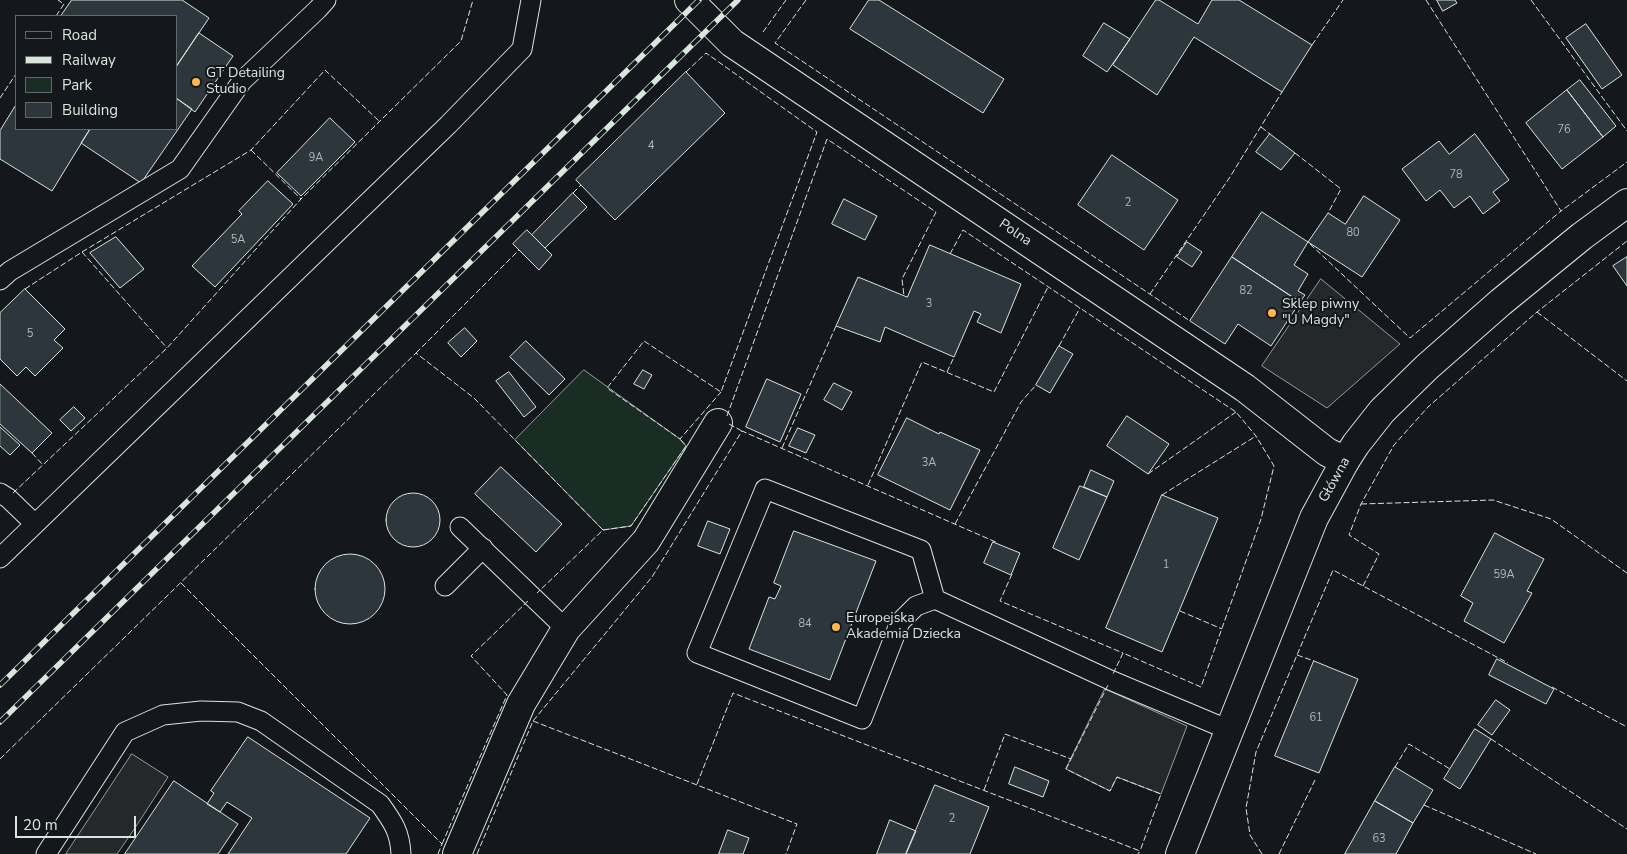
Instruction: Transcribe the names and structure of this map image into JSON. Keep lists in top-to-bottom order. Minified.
{"streets":{"street":["Polna","Główna"]},"crossings":[["Polna","Główna"]],"places":["GT Detailing Studio","Sklep piwny \"U Magdy\"","Europejska Akademia Dziecka"],"house_numbers":["76","4","9A","78","2","80","5A","82","3","5","3A","1","59A","84","61","2","63"],"legend":["Road","Railway","Park","Building"],"scale_bar":"20 m"}
